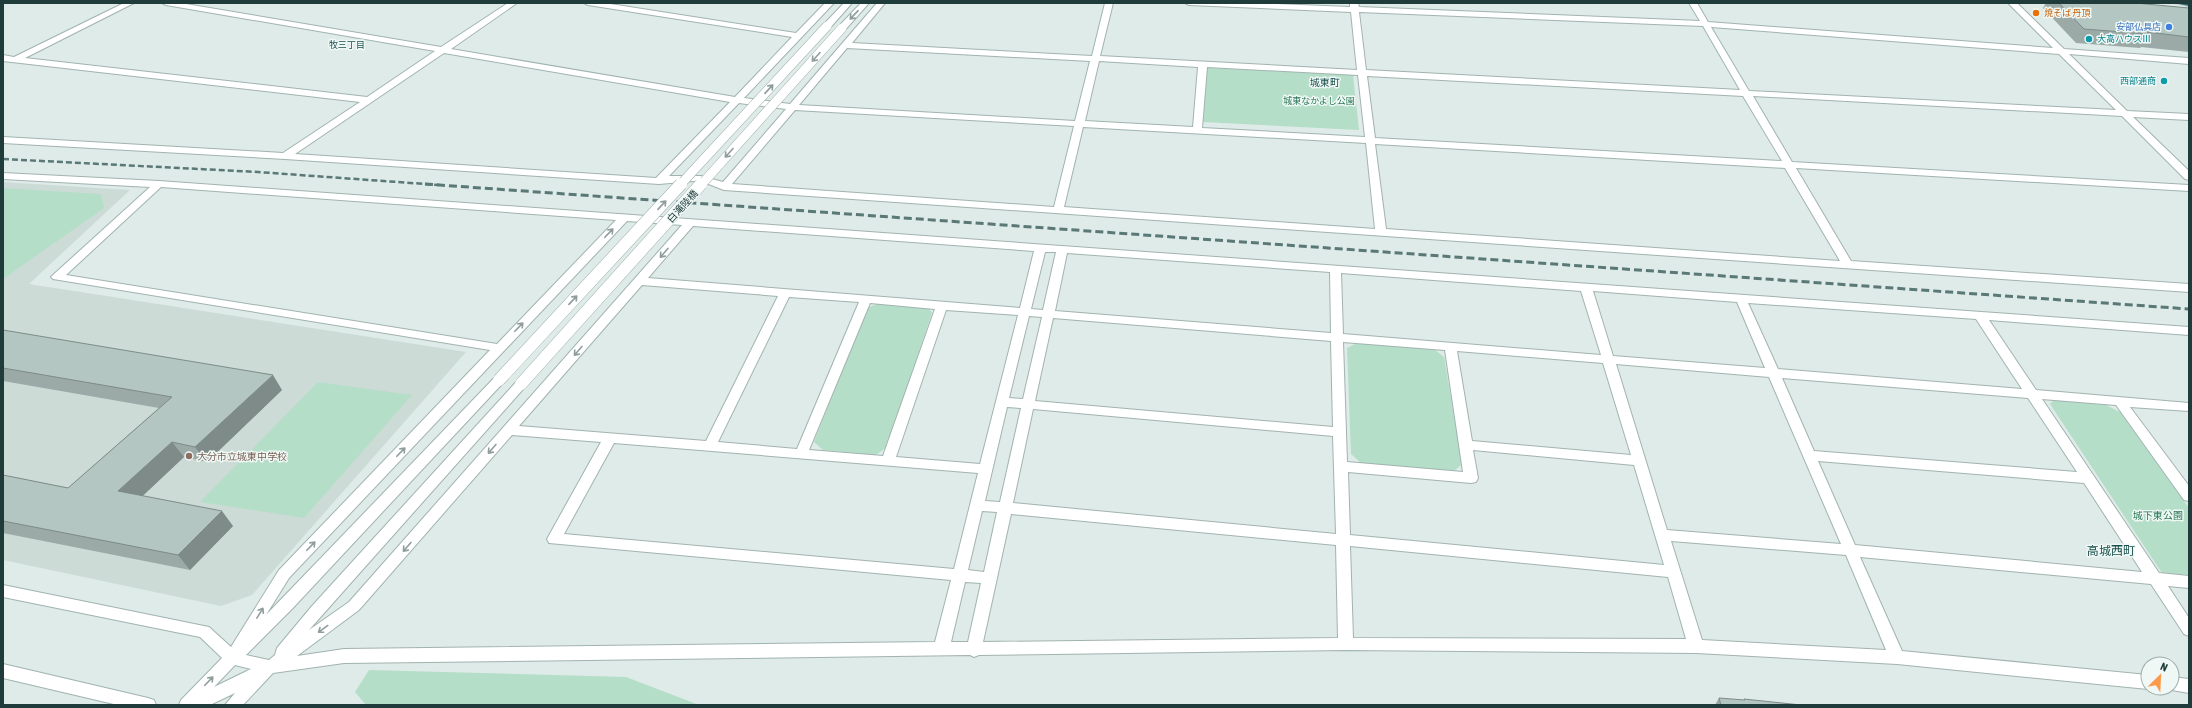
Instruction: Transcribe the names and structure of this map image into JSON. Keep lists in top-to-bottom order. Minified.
{"streets":{"street":["白滝陸橋"]},"districts":["牧三丁目","城東町","高城西町"],"parks":["城東なかよし公園","城下東公園"],"places":["焼そば 丹頂","安部仏具店","大高ハウスⅢ","西部通商","大分市立城東中学校"],"north":"top right"}
